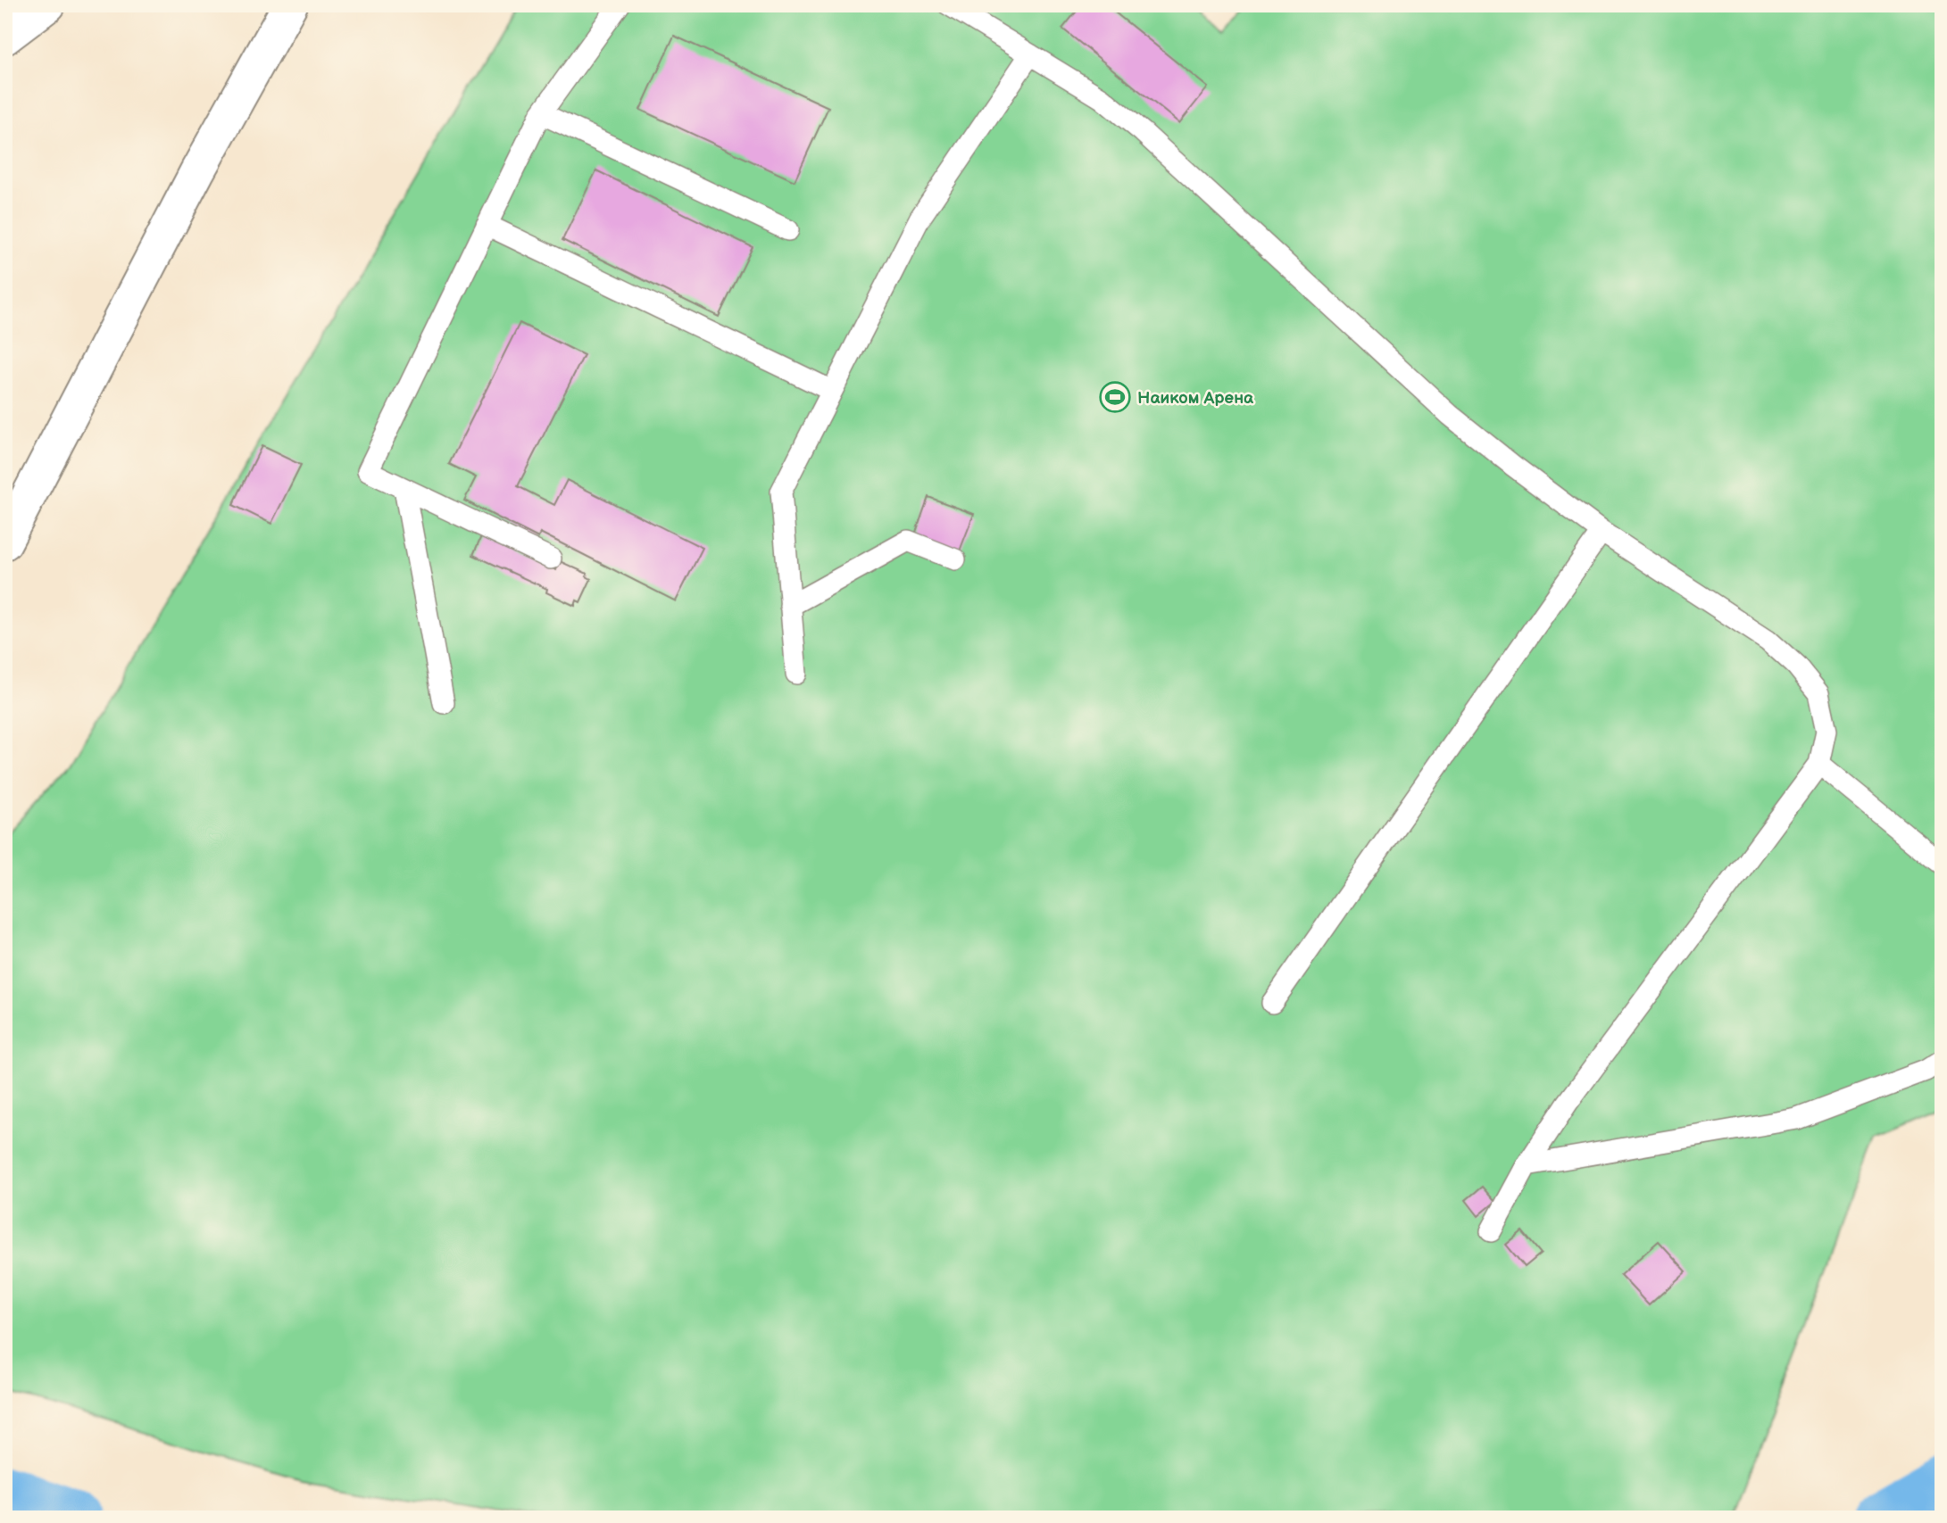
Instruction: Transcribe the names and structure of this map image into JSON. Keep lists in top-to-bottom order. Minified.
{"places":{"sports":["Наиком Арена"]}}
